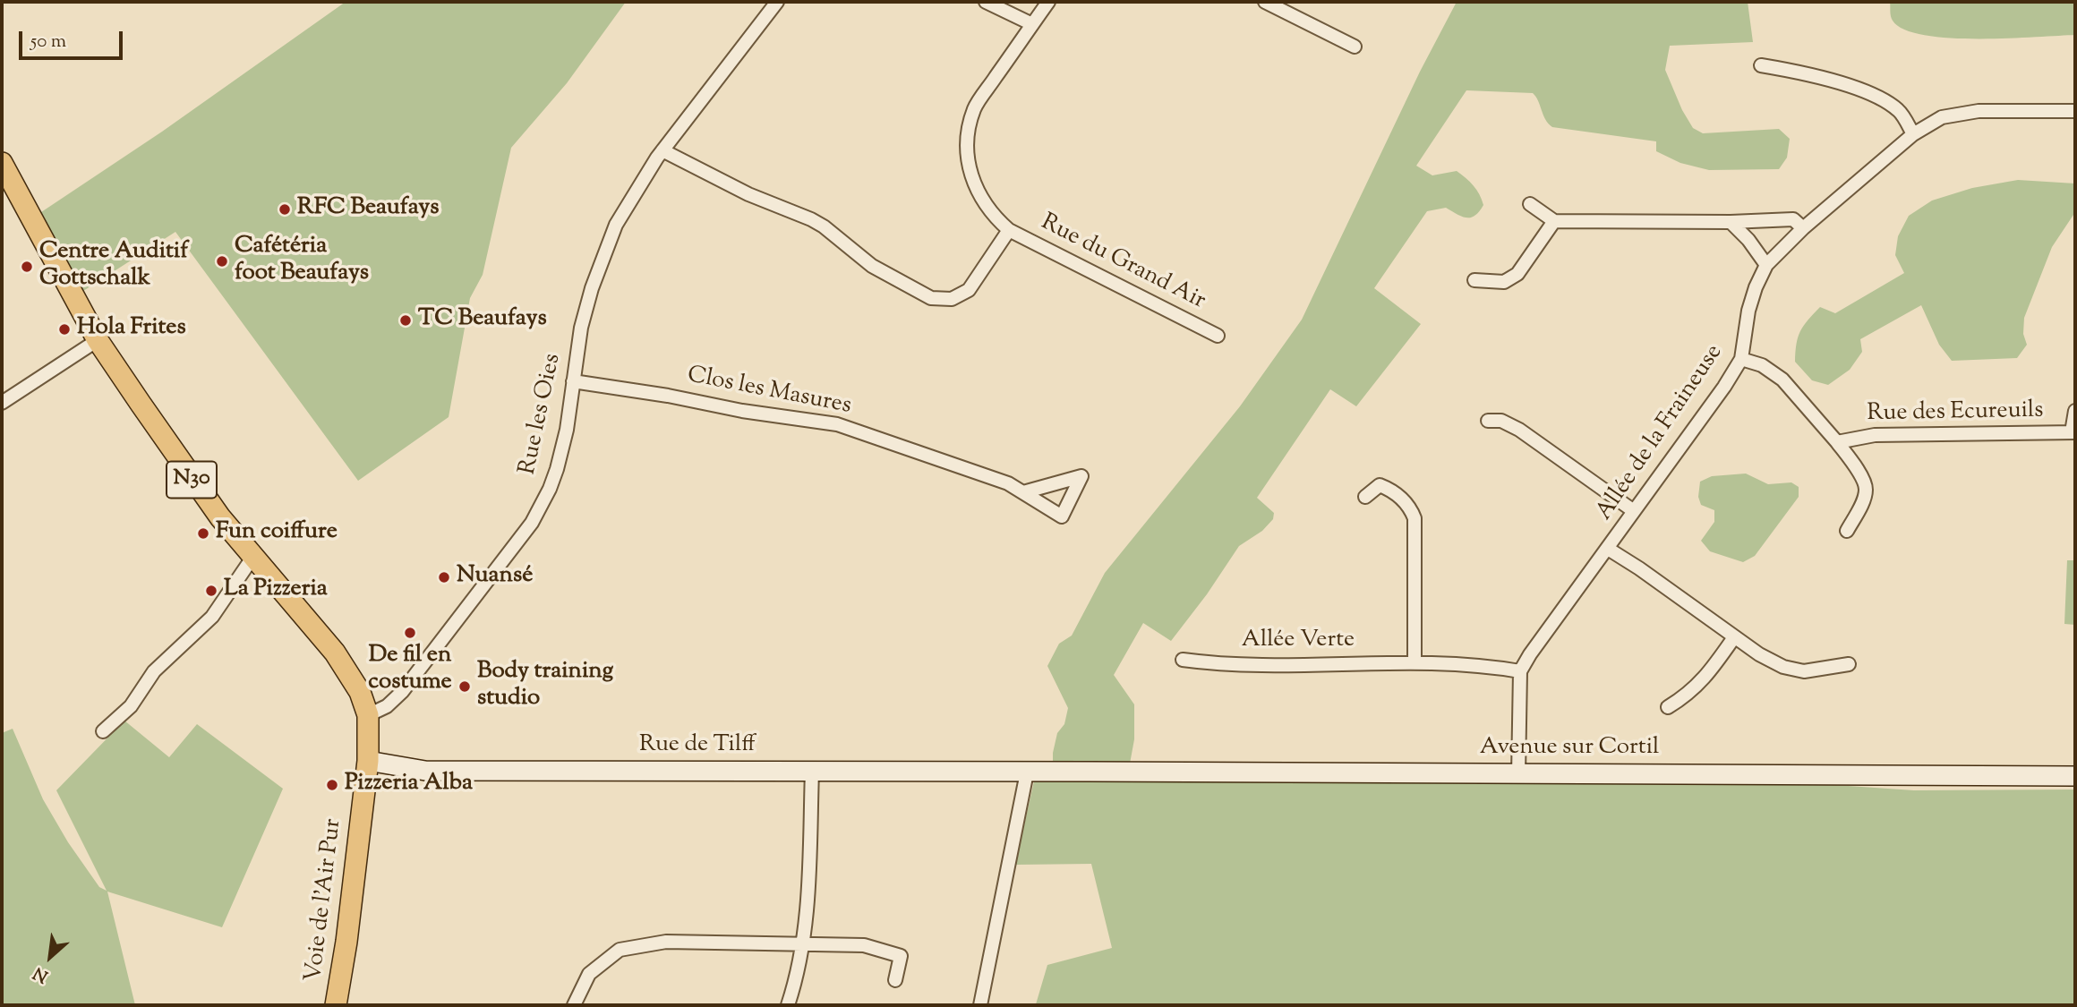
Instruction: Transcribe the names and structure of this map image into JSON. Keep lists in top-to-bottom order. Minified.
{"streets":{"main road":["N30","Rue de Tilff","Avenue sur Cortil","Voie de l'Air Pur"],"street":["Rue du Grand Air","Clos les Masures","Rue des Ecureuils","Rue les Oies","Allée de la Fraineuse","Allée Verte"]},"crossings":[["Rue du Grand Air","Rue les Oies"],["Clos les Masures","Rue les Oies"],["Rue des Ecureuils","Allée de la Fraineuse"],["Rue les Oies","Voie de l'Air Pur"],["Allée de la Fraineuse","Allée Verte"],["Rue de Tilff","Avenue sur Cortil"],["Rue de Tilff","Voie de l'Air Pur"]],"places":["RFC Beaufays","Cafétéria foot Beaufays","Centre Auditif Gottschalk","TC Beaufays","Hola Frites","Fun coiffure","Nuansé","La Pizzeria","De fil en costume","Body training studio","Pizzeria Alba"],"scale_bar":"50 m","north":"bottom left"}
